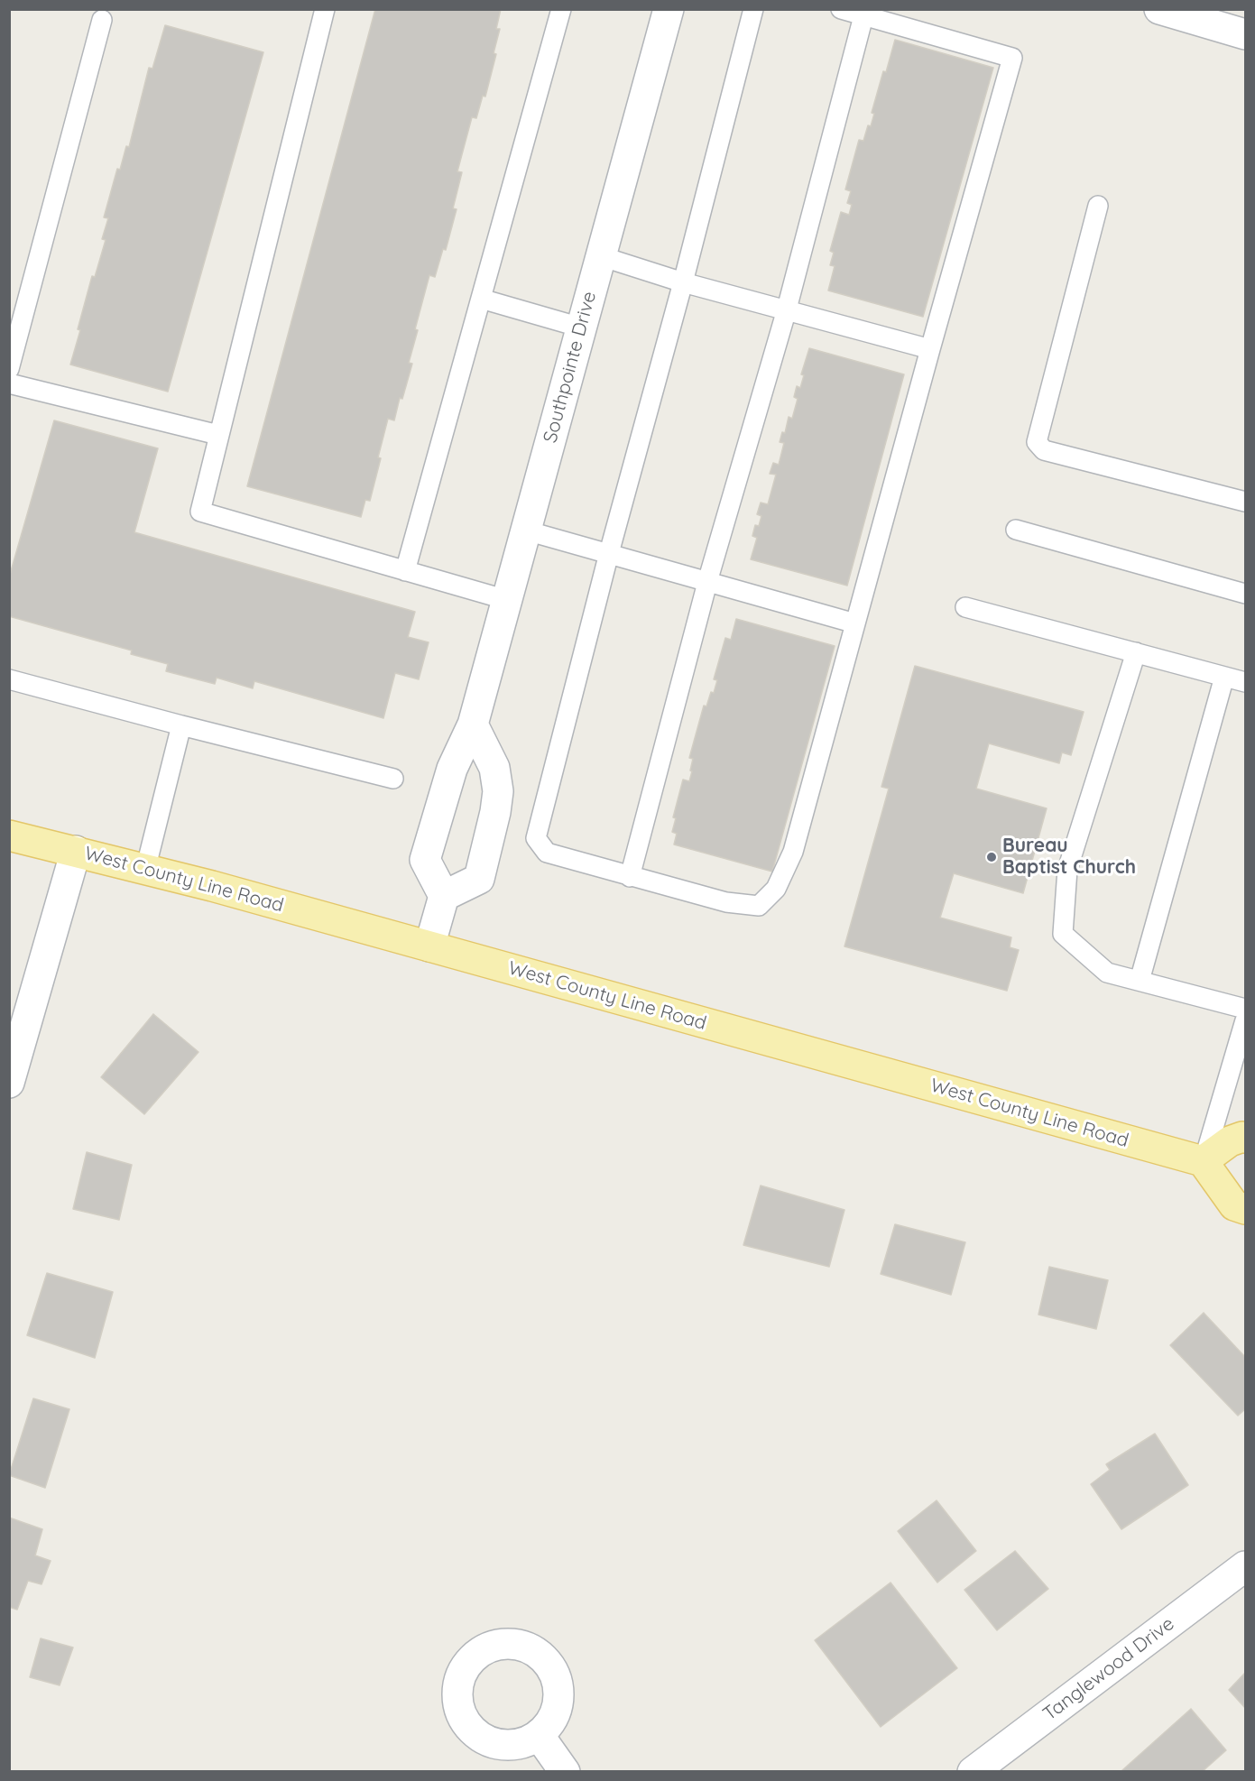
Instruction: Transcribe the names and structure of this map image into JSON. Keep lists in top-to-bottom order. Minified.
{"streets":{"main road":["West County Line Road"],"street":["Southpointe Drive","Tanglewood Drive"]},"places":["Bureau Baptist Church"]}
